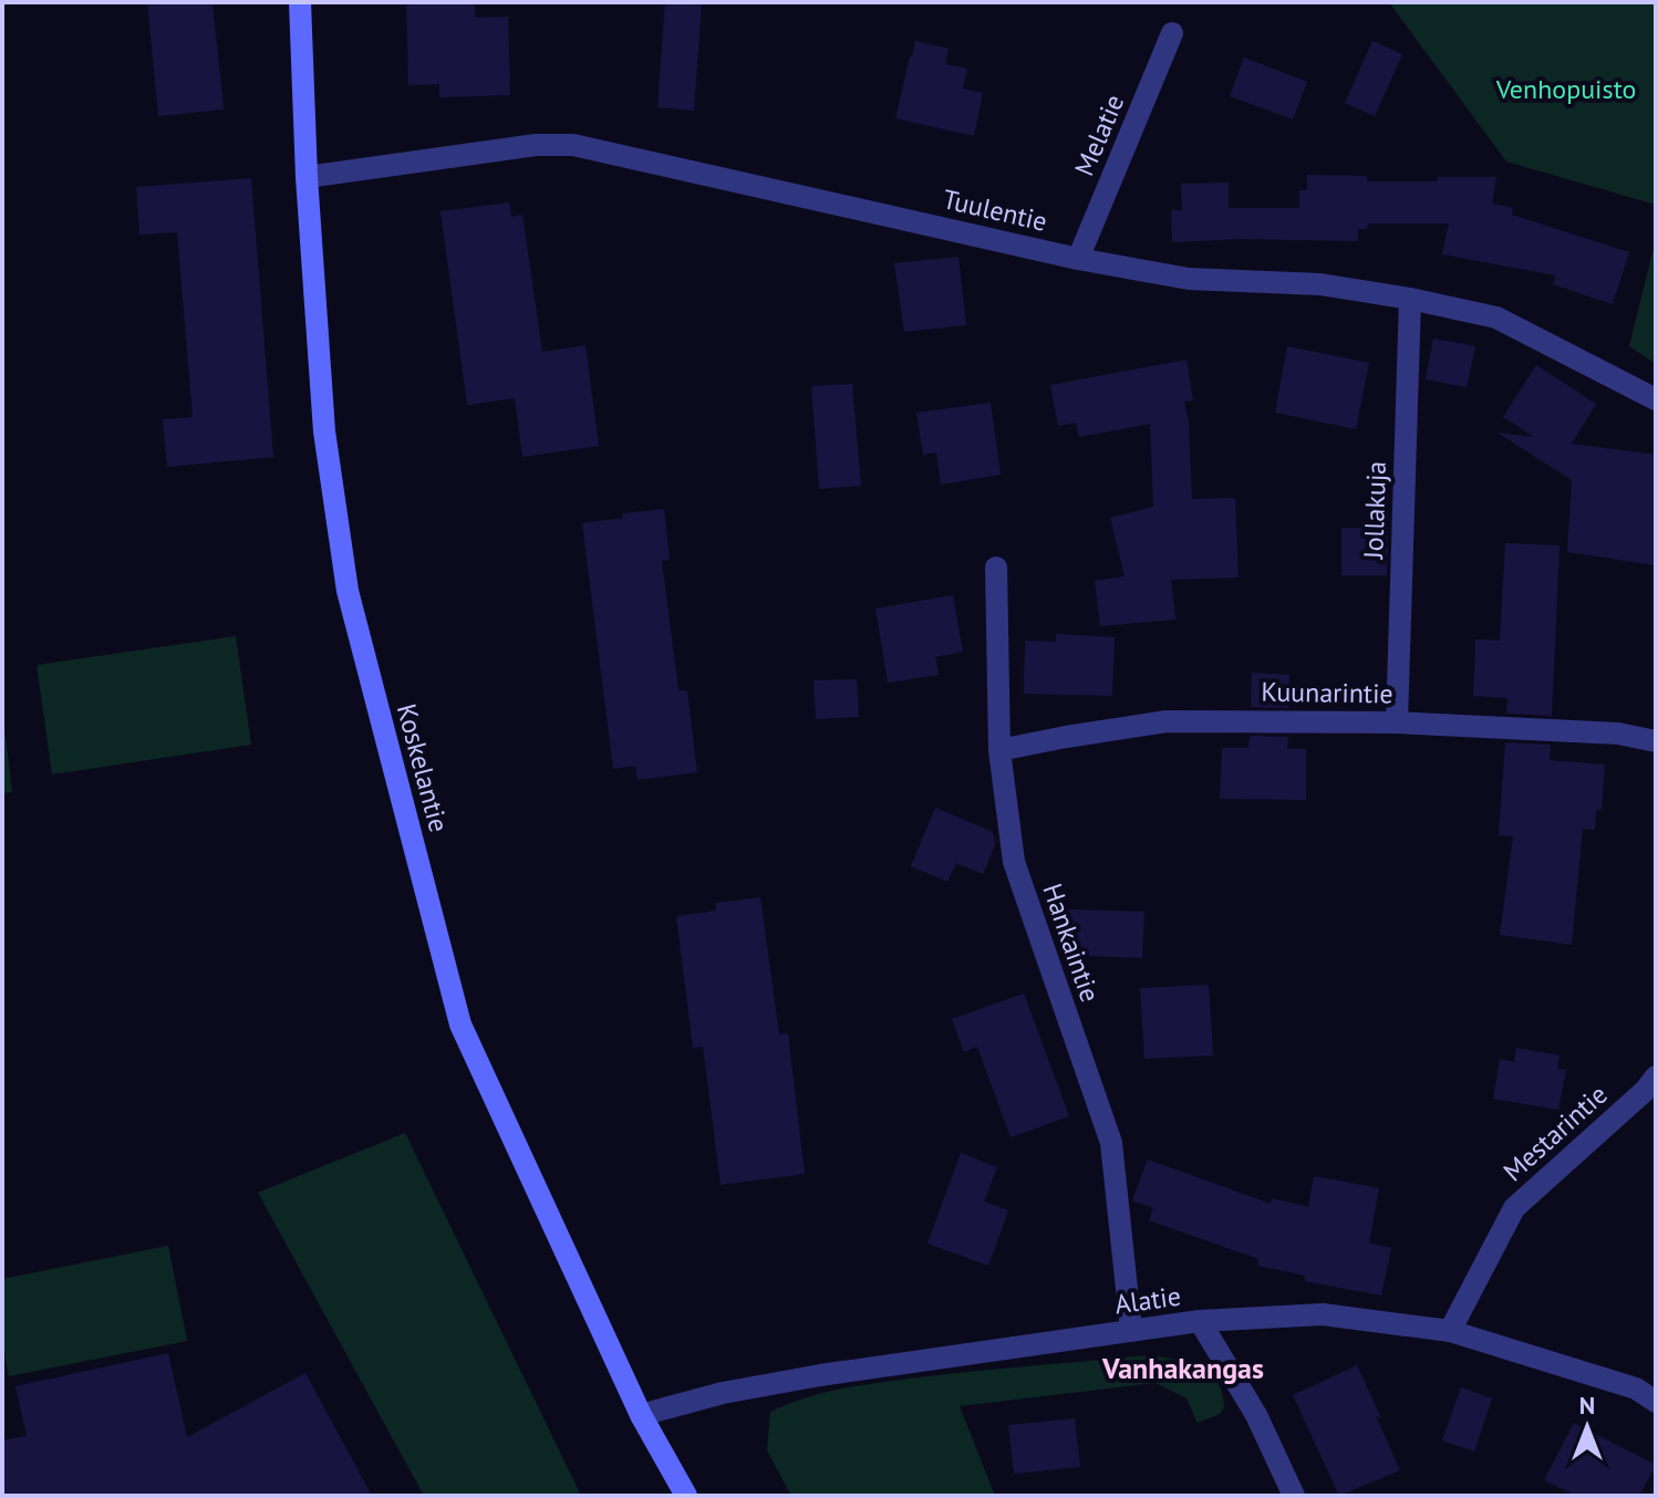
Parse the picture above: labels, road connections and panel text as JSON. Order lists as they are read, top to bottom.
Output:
{
  "streets": {
    "main road": ["Koskelantie"],
    "street": [
      "Melatie",
      "Tuulentie",
      "Jollakuja",
      "Kuunarintie",
      "Hankaintie",
      "Mestarintie",
      "Alatie"
    ]
  },
  "crossings": [
    ["Melatie", "Tuulentie"],
    ["Tuulentie", "Jollakuja"],
    ["Tuulentie", "Koskelantie"],
    ["Jollakuja", "Kuunarintie"],
    ["Kuunarintie", "Hankaintie"],
    ["Koskelantie", "Alatie"],
    ["Hankaintie", "Alatie"],
    ["Mestarintie", "Alatie"]
  ],
  "districts": ["Vanhakangas"],
  "parks": ["Venhopuisto"],
  "north": "top"
}
